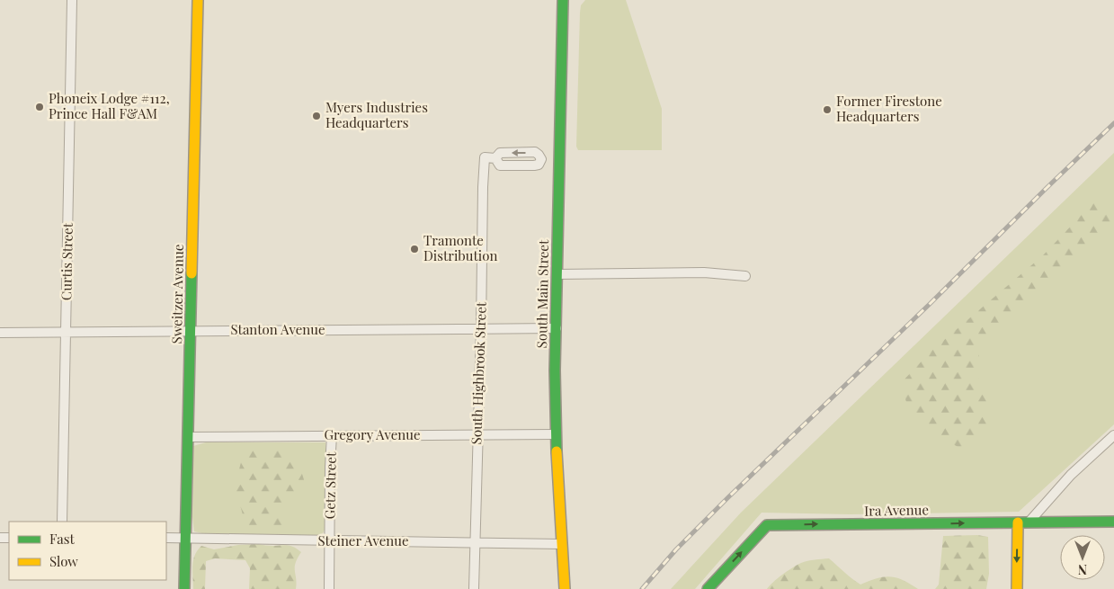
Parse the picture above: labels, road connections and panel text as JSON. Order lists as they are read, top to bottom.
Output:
{
  "streets": {
    "main road": ["Sweitzer Avenue", "South Main Street", "Ira Avenue"],
    "street": [
      "Curtis Street",
      "Stanton Avenue",
      "South Highbrook Street",
      "Gregory Avenue",
      "Getz Street",
      "Steiner Avenue"
    ]
  },
  "crossings": [
    ["Curtis Street", "Stanton Avenue"],
    ["Sweitzer Avenue", "Stanton Avenue"],
    ["Sweitzer Avenue", "Gregory Avenue"],
    ["Sweitzer Avenue", "Steiner Avenue"],
    ["South Main Street", "Stanton Avenue"],
    ["South Main Street", "South Highbrook Street"],
    ["South Main Street", "Gregory Avenue"],
    ["South Main Street", "Steiner Avenue"],
    ["Stanton Avenue", "South Highbrook Street"],
    ["South Highbrook Street", "Gregory Avenue"],
    ["South Highbrook Street", "Steiner Avenue"],
    ["Gregory Avenue", "Getz Street"],
    ["Getz Street", "Steiner Avenue"]
  ],
  "one_way": ["Ira Avenue"],
  "places": [
    "Phoneix Lodge #112, Prince Hall F&AM",
    "Former Firestone Headquarters",
    "Myers Industries Headquarters",
    "Tramonte Distribution"
  ],
  "legend": ["Fast", "Slow"],
  "north": "bottom"
}
